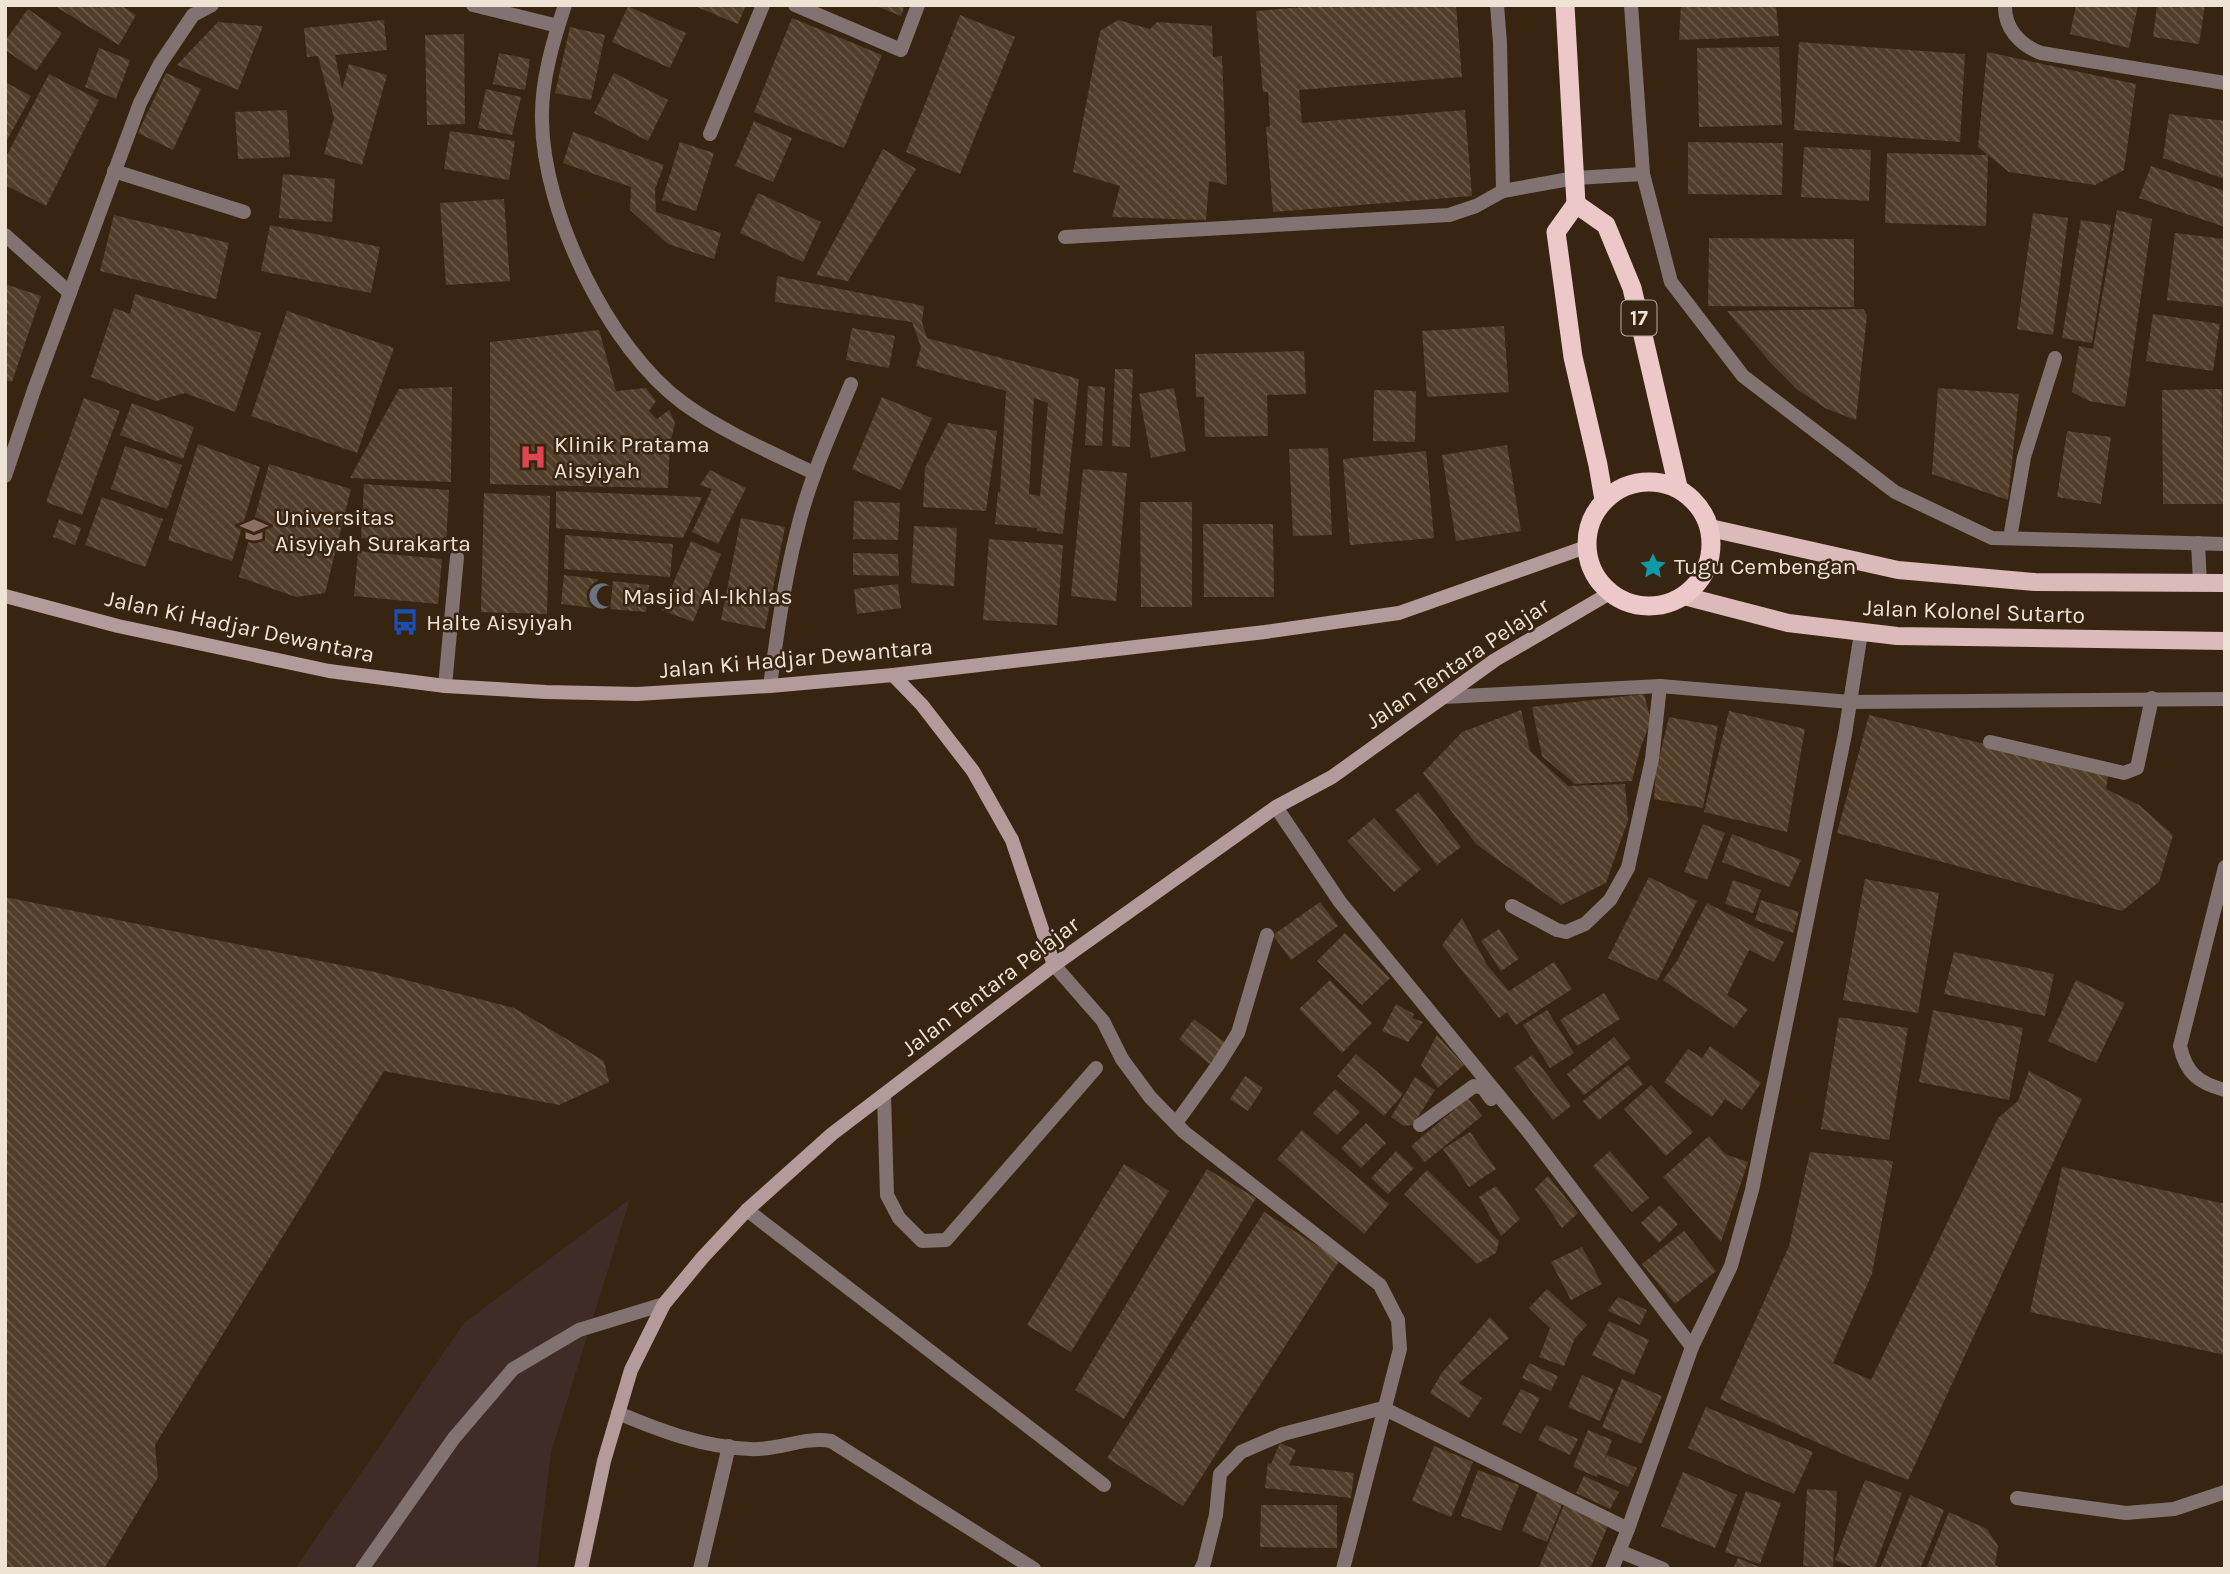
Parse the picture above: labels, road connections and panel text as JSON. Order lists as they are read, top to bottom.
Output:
{
  "streets": {
    "highway": ["17"],
    "main road": ["Jalan Kolonel Sutarto", "Jalan Ki Hadjar Dewantara", "Jalan Tentara Pelajar"]
  },
  "crossings": [
    ["17", "Jalan Kolonel Sutarto"],
    ["17", "Jalan Ki Hadjar Dewantara"],
    ["17", "Jalan Tentara Pelajar"],
    ["Jalan Kolonel Sutarto", "Jalan Ki Hadjar Dewantara"],
    ["Jalan Kolonel Sutarto", "Jalan Tentara Pelajar"],
    ["Jalan Ki Hadjar Dewantara", "Jalan Tentara Pelajar"]
  ],
  "places": {
    "hospital": ["Klinik Pratama Aisyiyah"],
    "school or university": ["Universitas Aisyiyah Surakarta"],
    "place": ["Tugu Cembengan"],
    "mosque": ["Masjid Al-Ikhlas"],
    "bus stop": ["Halte Aisyiyah"]
  }
}
